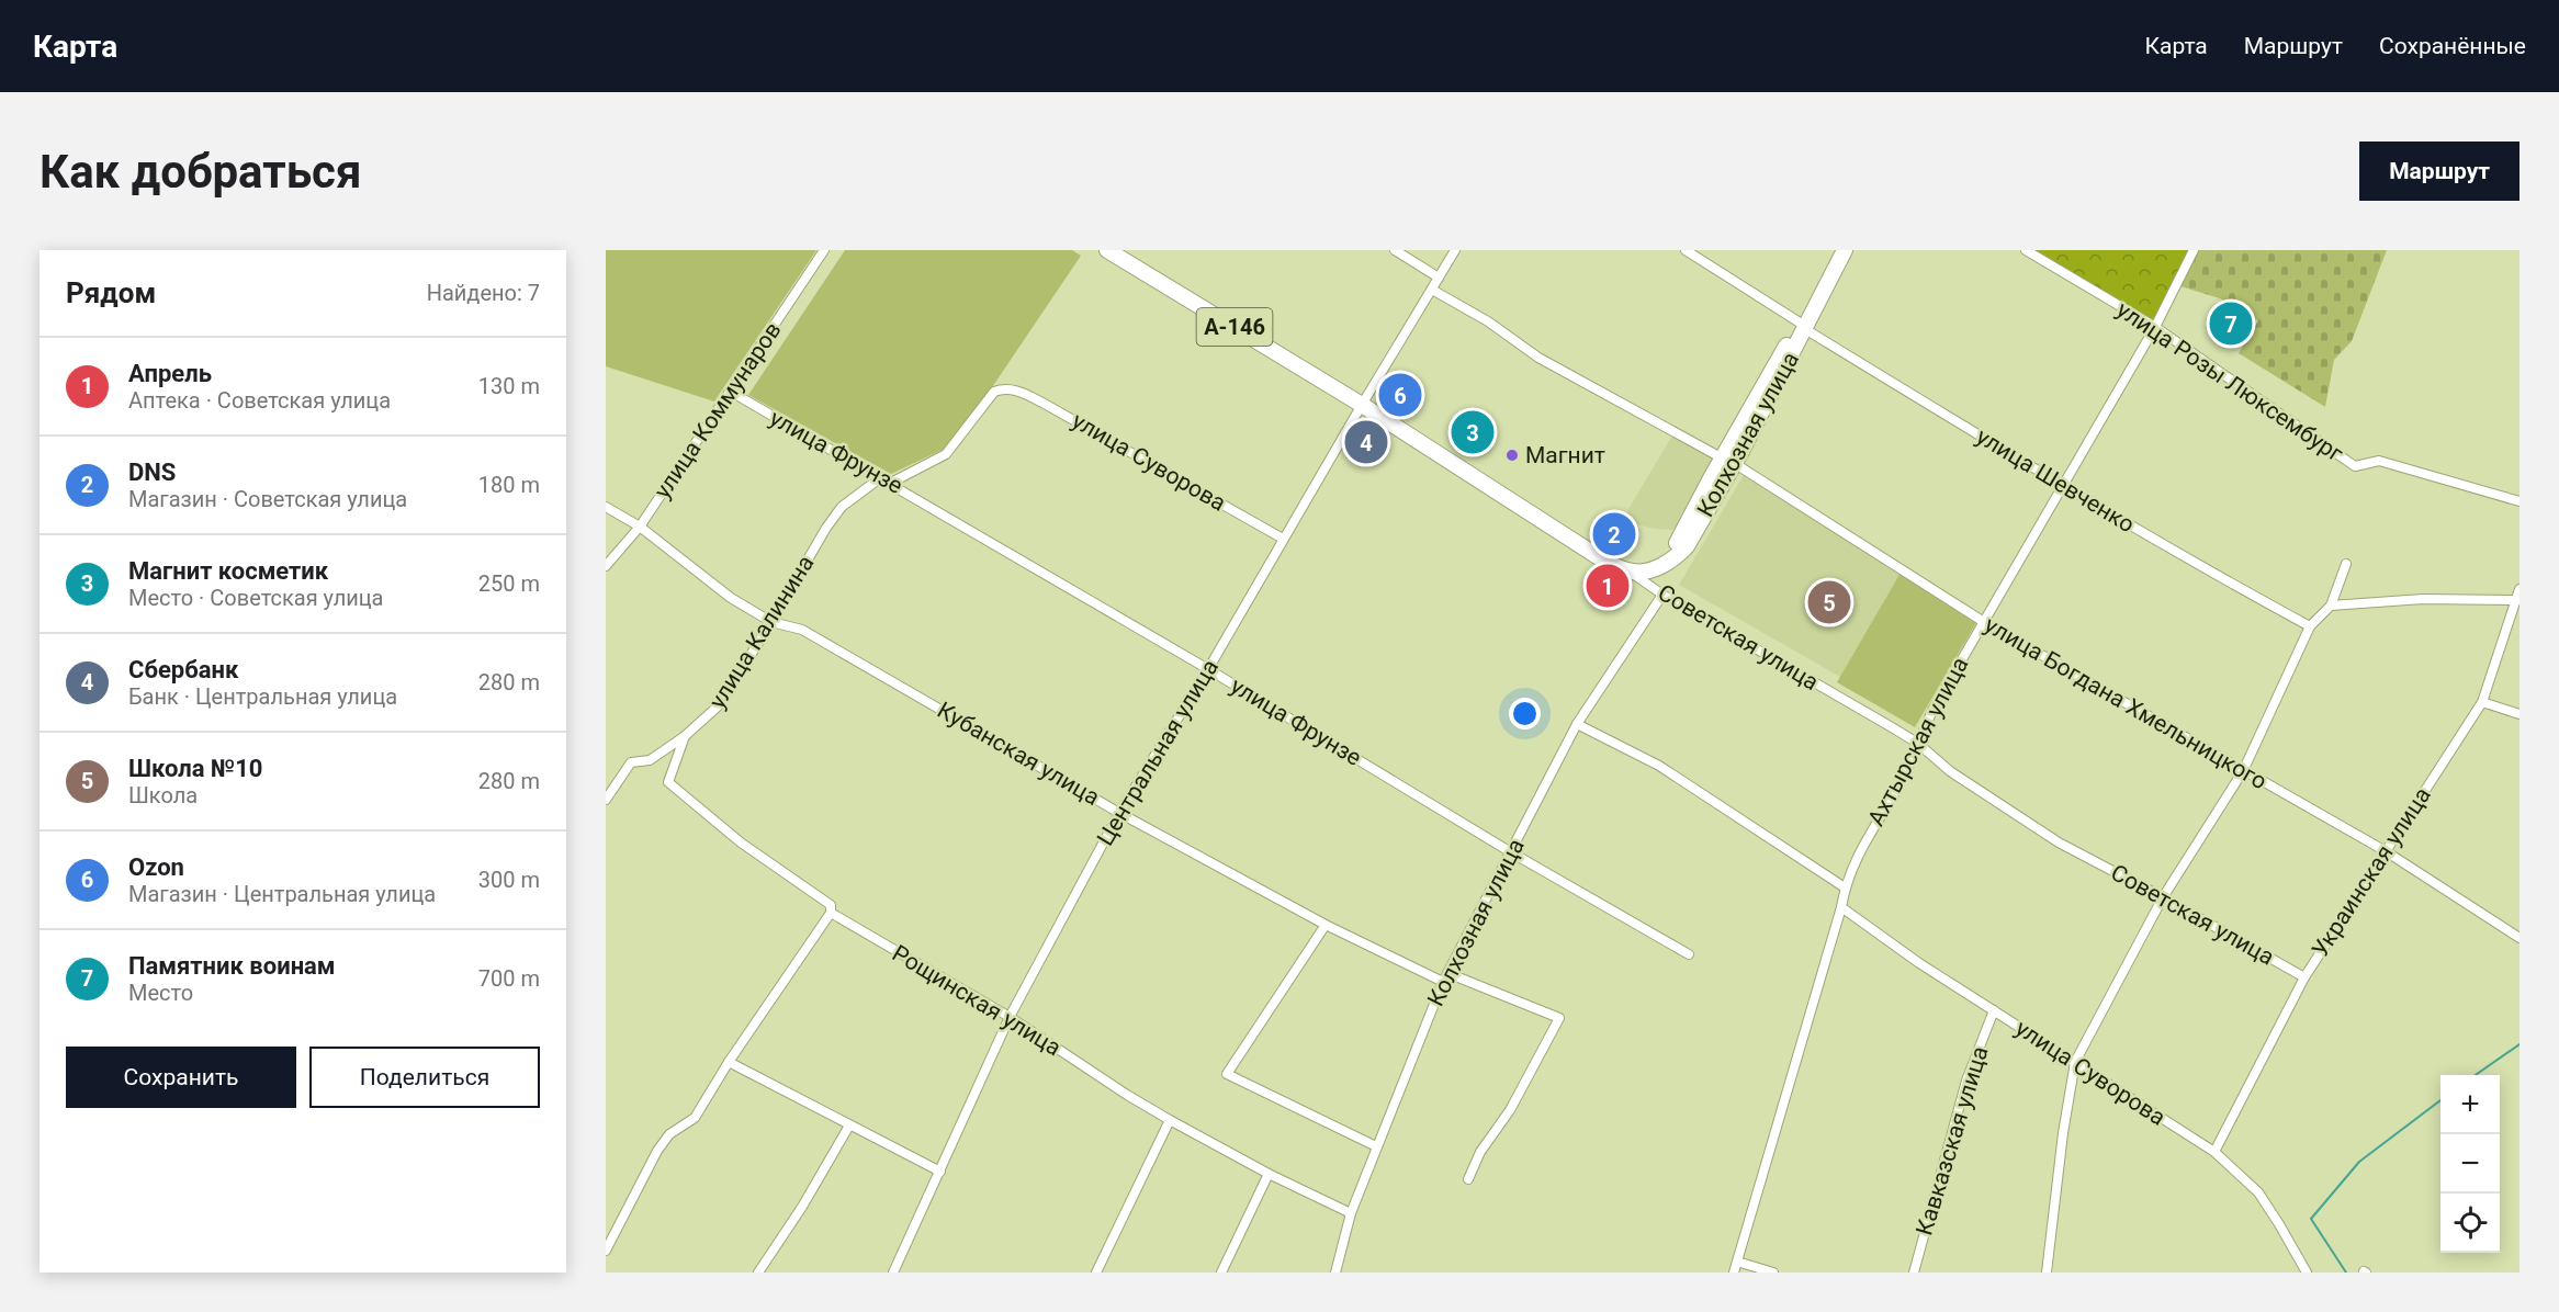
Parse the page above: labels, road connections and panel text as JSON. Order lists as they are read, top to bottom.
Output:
{
  "streets": {
    "highway": ["А-146", "Колхозная улица", "Советская улица"],
    "street": [
      "улица Розы Люксембург",
      "улица Коммунаров",
      "улица Фрунзе",
      "улица Суворова",
      "улица Шевченко",
      "улица Калинина",
      "улица Богдана Хмельницкого",
      "Ахтырская улица",
      "Центральная улица",
      "Кубанская улица",
      "Украинская улица",
      "Рощинская улица",
      "Кавказская улица"
    ]
  },
  "crossings": [
    ["улица Розы Люксембург", "Ахтырская улица"],
    ["улица Коммунаров", "улица Фрунзе"],
    ["улица Коммунаров", "Кубанская улица"],
    ["Колхозная улица", "улица Фрунзе"],
    ["Колхозная улица", "улица Шевченко"],
    ["Колхозная улица", "Советская улица"],
    ["Колхозная улица", "улица Богдана Хмельницкого"],
    ["Колхозная улица", "Кубанская улица"],
    ["Колхозная улица", "Рощинская улица"],
    ["улица Фрунзе", "улица Суворова"],
    ["улица Фрунзе", "улица Калинина"],
    ["улица Фрунзе", "Центральная улица"],
    ["улица Суворова", "Ахтырская улица"],
    ["улица Суворова", "Центральная улица"],
    ["улица Суворова", "Украинская улица"],
    ["улица Суворова", "Кавказская улица"],
    ["улица Шевченко", "Ахтырская улица"],
    ["улица Калинина", "Кубанская улица"],
    ["улица Калинина", "Рощинская улица"],
    ["Советская улица", "Ахтырская улица"],
    ["Советская улица", "Центральная улица"],
    ["Советская улица", "Украинская улица"],
    ["улица Богдана Хмельницкого", "Ахтырская улица"],
    ["улица Богдана Хмельницкого", "Центральная улица"],
    ["улица Богдана Хмельницкого", "Украинская улица"],
    ["Центральная улица", "Кубанская улица"],
    ["Центральная улица", "Рощинская улица"]
  ],
  "places": ["Магнит"],
  "page": {
    "header": "Карта",
    "nav": ["Карта", "Маршрут", "Сохранённые"],
    "buttons": [
      "Маршрут",
      ["Сохранить", "Поделиться"]
    ],
    "title": "Как добраться",
    "heading": ["Рядом", "Найдено: 7"],
    "pins": [
      "7",
      "6",
      "3",
      "4",
      "2",
      "1",
      "5"
    ],
    "list": [
      {
        "mark": "1",
        "name": "Апрель",
        "note": "Аптека · Советская улица",
        "value": "130 m"
      },
      {
        "mark": "2",
        "name": "DNS",
        "note": "Магазин · Советская улица",
        "value": "180 m"
      },
      {
        "mark": "3",
        "name": "Магнит косметик",
        "note": "Место · Советская улица",
        "value": "250 m"
      },
      {
        "mark": "4",
        "name": "Сбербанк",
        "note": "Банк · Центральная улица",
        "value": "280 m"
      },
      {
        "mark": "5",
        "name": "Школа №10",
        "note": "Школа",
        "value": "280 m"
      },
      {
        "mark": "6",
        "name": "Ozon",
        "note": "Магазин · Центральная улица",
        "value": "300 m"
      },
      {
        "mark": "7",
        "name": "Памятник воинам",
        "note": "Место",
        "value": "700 m"
      }
    ],
    "map_buttons": ["+", "−"]
  }
}
